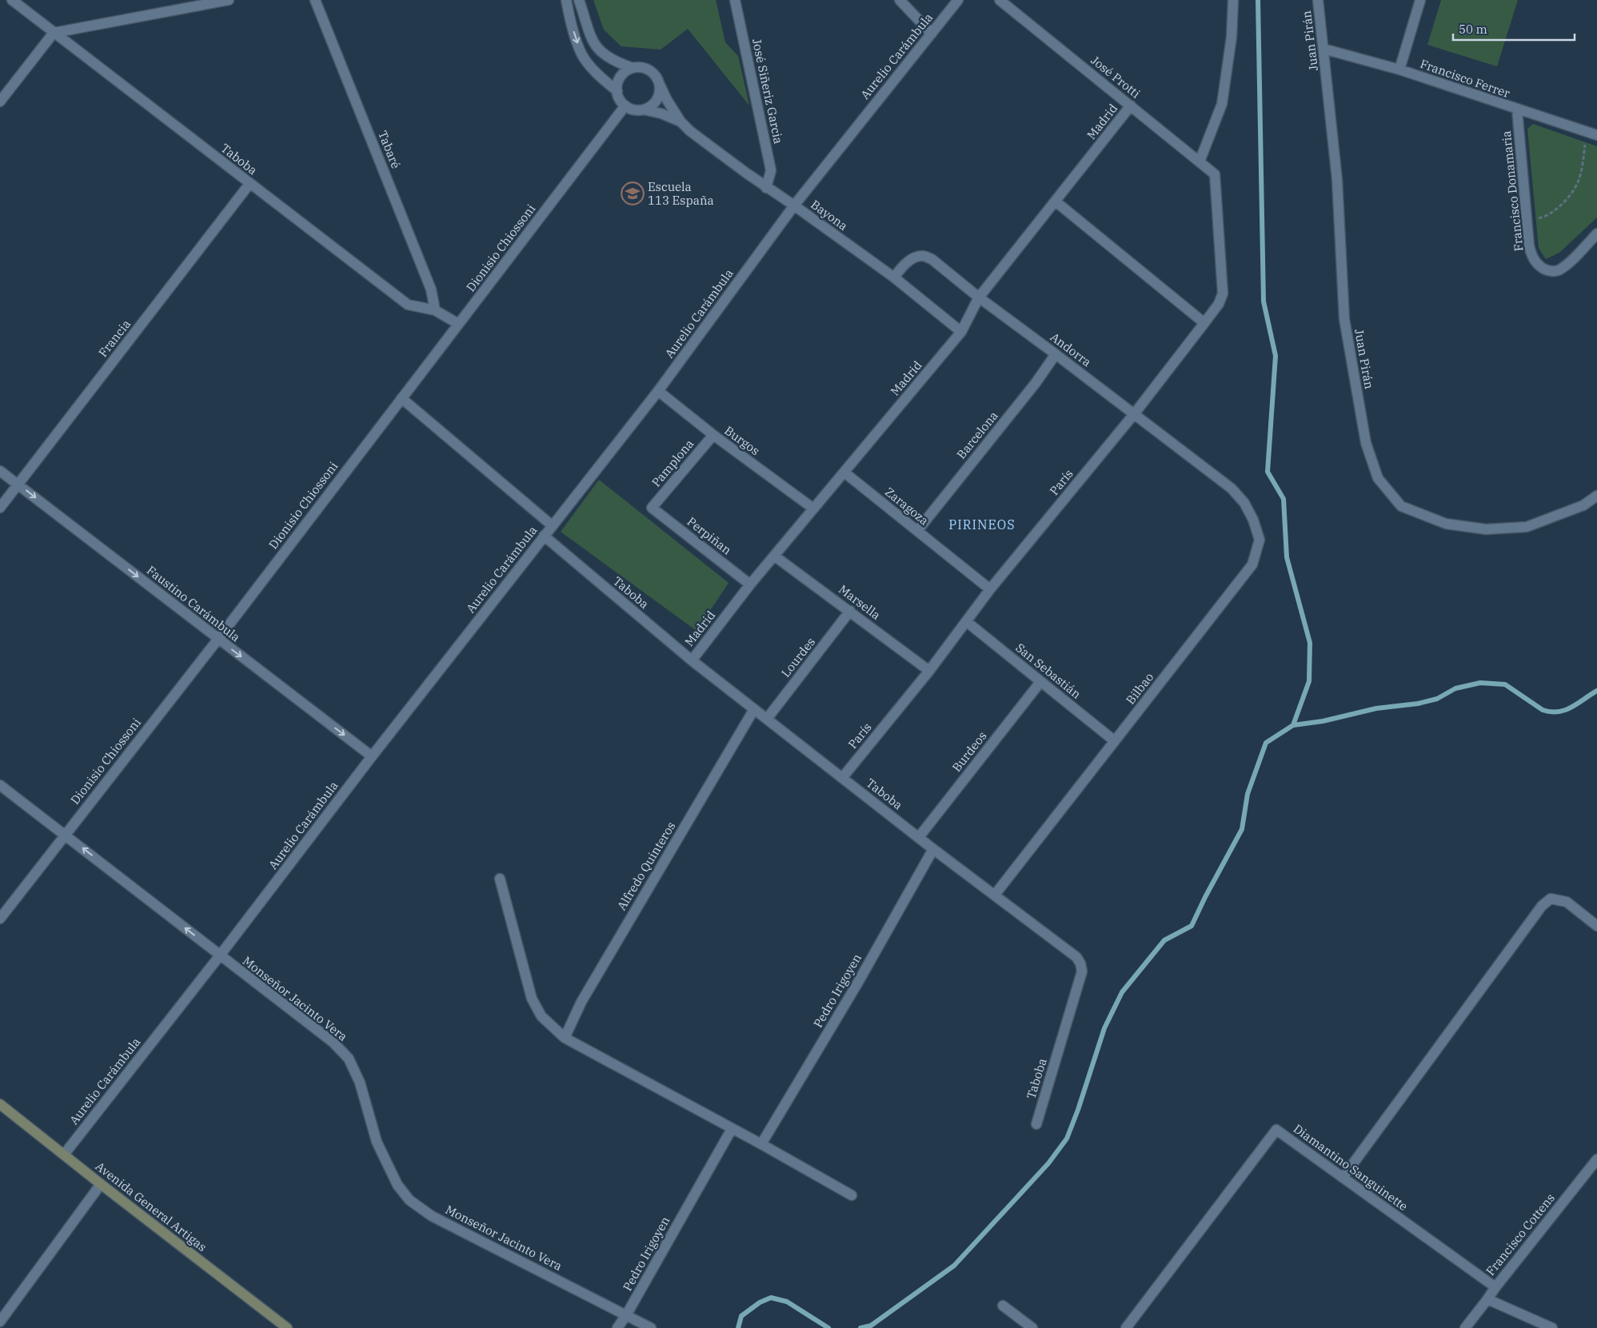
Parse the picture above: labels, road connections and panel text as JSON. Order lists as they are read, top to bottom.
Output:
{
  "streets": {
    "main road": ["Avenida General Artigas"],
    "street": [
      "Juan Pirán",
      "Aurelio Carámbula",
      "José Protti",
      "Francisco Ferrer",
      "José Siñeriz Garcia",
      "Madrid",
      "Tabaré",
      "Taboba",
      "Francisco Donamaria",
      "Bayona",
      "Dionisio Chiossoni",
      "Francia",
      "Andorra",
      "Barcelona",
      "Burgos",
      "Pamplona",
      "París",
      "Zaragoza",
      "Perpiñan",
      "Marsella",
      "Faustino Carámbula",
      "Lourdes",
      "San Sebastián",
      "Bilbao",
      "Burdeos",
      "Alfredo Quinteros",
      "Pedro Irigoyen",
      "Monseñor Jacinto Vera",
      "Diamantino Sanguinette",
      "Francisco Cottens"
    ]
  },
  "crossings": [
    ["Juan Pirán", "Francisco Ferrer"],
    ["Aurelio Carámbula", "Taboba"],
    ["Aurelio Carámbula", "Bayona"],
    ["Aurelio Carámbula", "Burgos"],
    ["Aurelio Carámbula", "Faustino Carámbula"],
    ["Aurelio Carámbula", "Monseñor Jacinto Vera"],
    ["Aurelio Carámbula", "Avenida General Artigas"],
    ["José Protti", "Madrid"],
    ["José Protti", "París"],
    ["Francisco Ferrer", "Francisco Donamaria"],
    ["José Siñeriz Garcia", "Bayona"],
    ["Madrid", "Taboba"],
    ["Madrid", "Bayona"],
    ["Madrid", "Andorra"],
    ["Madrid", "Burgos"],
    ["Madrid", "Zaragoza"],
    ["Madrid", "Perpiñan"],
    ["Madrid", "Marsella"],
    ["Tabaré", "Taboba"],
    ["Taboba", "Dionisio Chiossoni"],
    ["Taboba", "Francia"],
    ["Taboba", "París"],
    ["Taboba", "Lourdes"],
    ["Taboba", "Bilbao"],
    ["Taboba", "Burdeos"],
    ["Taboba", "Alfredo Quinteros"],
    ["Taboba", "Pedro Irigoyen"],
    ["Bayona", "Dionisio Chiossoni"],
    ["Bayona", "Andorra"],
    ["Dionisio Chiossoni", "Faustino Carámbula"],
    ["Dionisio Chiossoni", "Monseñor Jacinto Vera"],
    ["Francia", "Faustino Carámbula"],
    ["Andorra", "Barcelona"],
    ["Andorra", "París"],
    ["Andorra", "Bilbao"],
    ["Barcelona", "Zaragoza"],
    ["Burgos", "Pamplona"],
    ["Pamplona", "Perpiñan"],
    ["París", "Zaragoza"],
    ["París", "Marsella"],
    ["París", "San Sebastián"],
    ["Marsella", "Lourdes"],
    ["San Sebastián", "Bilbao"],
    ["San Sebastián", "Burdeos"],
    ["Pedro Irigoyen", "Monseñor Jacinto Vera"],
    ["Diamantino Sanguinette", "Francisco Cottens"]
  ],
  "one_way": ["Faustino Carámbula"],
  "districts": ["PIRINEOS"],
  "places": {
    "school or university": ["Escuela 113 España"]
  },
  "scale_bar": "50 m"
}
